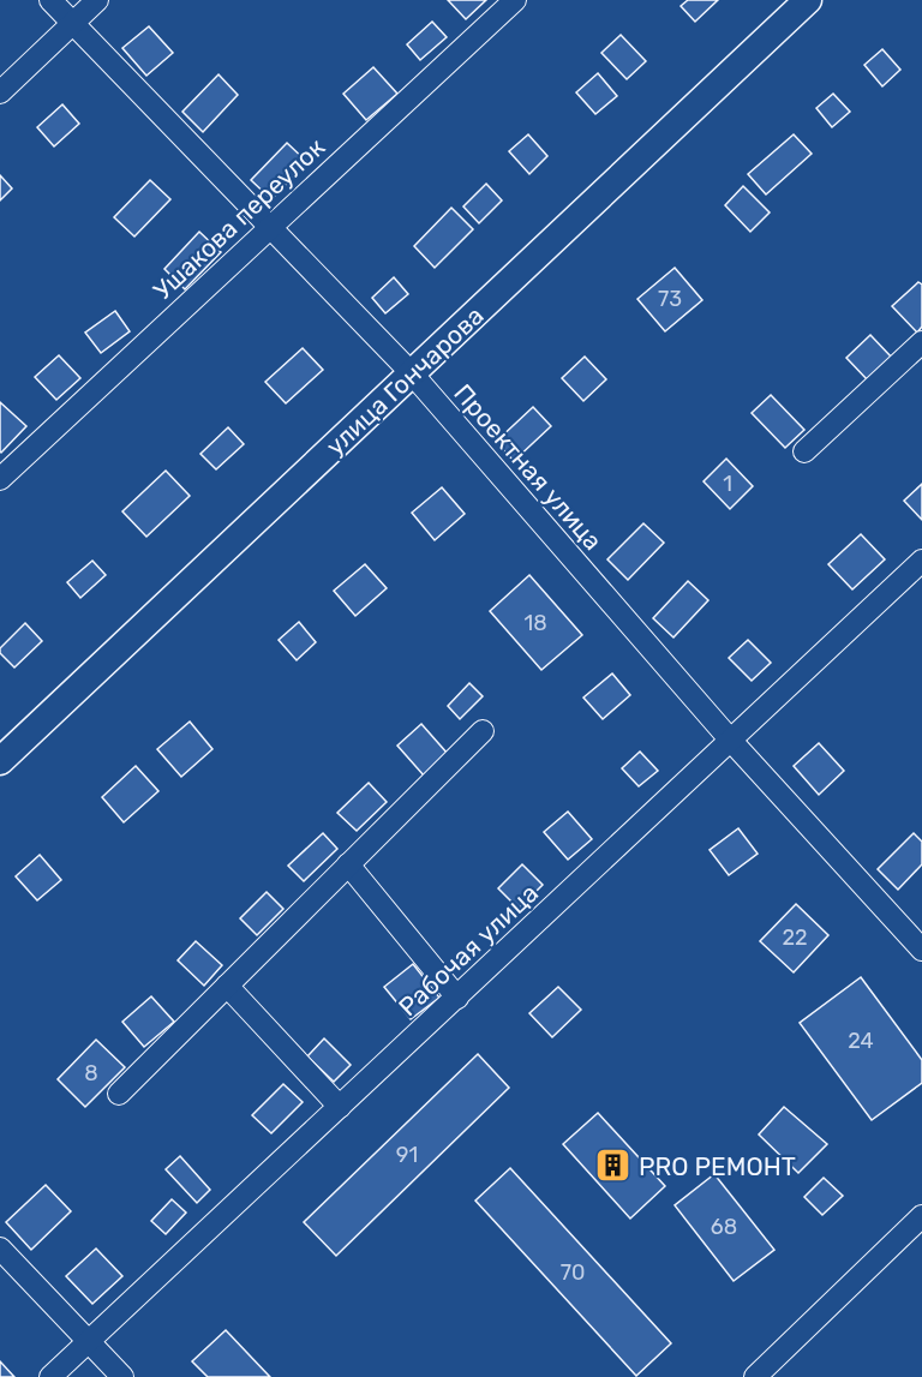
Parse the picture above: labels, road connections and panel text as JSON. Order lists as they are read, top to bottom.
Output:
{
  "streets": {
    "street": [
      "Ушакова переулок",
      "улица Гончарова",
      "Проектная улица",
      "Рабочая улица"
    ]
  },
  "crossings": [
    ["Ушакова переулок", "Проектная улица"],
    ["улица Гончарова", "Проектная улица"],
    ["Проектная улица", "Рабочая улица"]
  ],
  "places": {
    "building": ["PRO РЕМОНТ"]
  },
  "house_numbers": [
    "73",
    "1",
    "18",
    "22",
    "24",
    "8",
    "91",
    "68",
    "70"
  ]
}
